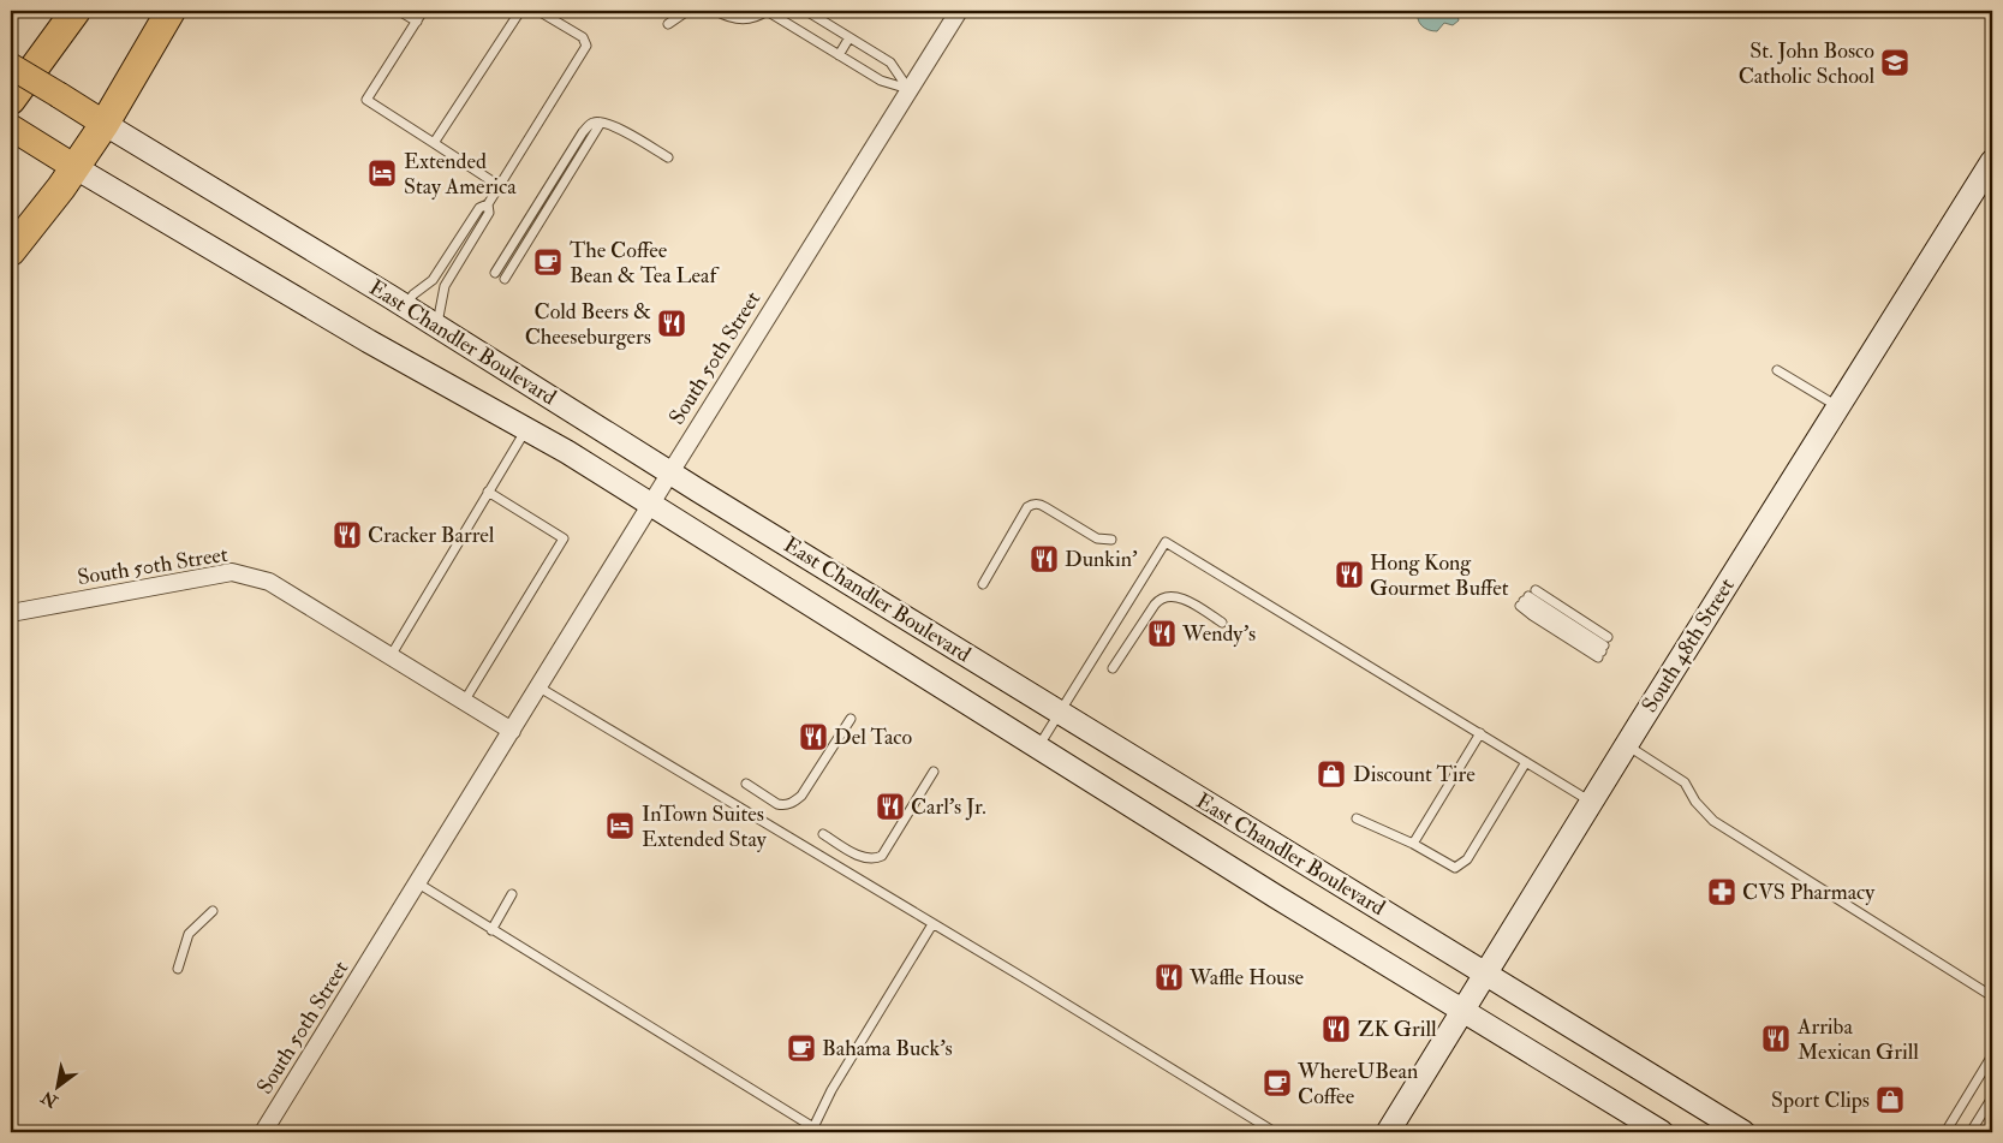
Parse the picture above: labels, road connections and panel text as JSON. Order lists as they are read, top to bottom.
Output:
{
  "streets": {
    "main road": ["East Chandler Boulevard", "South 48th Street"],
    "street": ["South 50th Street"]
  },
  "crossings": [
    ["East Chandler Boulevard", "South 50th Street"],
    ["East Chandler Boulevard", "South 48th Street"]
  ],
  "places": {
    "school or university": ["St. John Bosco Catholic School"],
    "hotel": ["Extended Stay America", "InTown Suites Extended Stay"],
    "cafe": ["The Coffee Bean & Tea Leaf", "Bahama Buck's", "WhereUBean Coffee"],
    "restaurant": [
      "Cold Beers & Cheeseburgers",
      "Cracker Barrel",
      "Dunkin'",
      "Hong Kong Gourmet Buffet",
      "Wendy's",
      "Del Taco",
      "Carl's Jr.",
      "Waffle House",
      "ZK Grill",
      "Arriba Mexican Grill"
    ],
    "shop": ["Discount Tire", "Sport Clips"],
    "pharmacy": ["CVS Pharmacy"]
  },
  "north": "bottom left"
}
